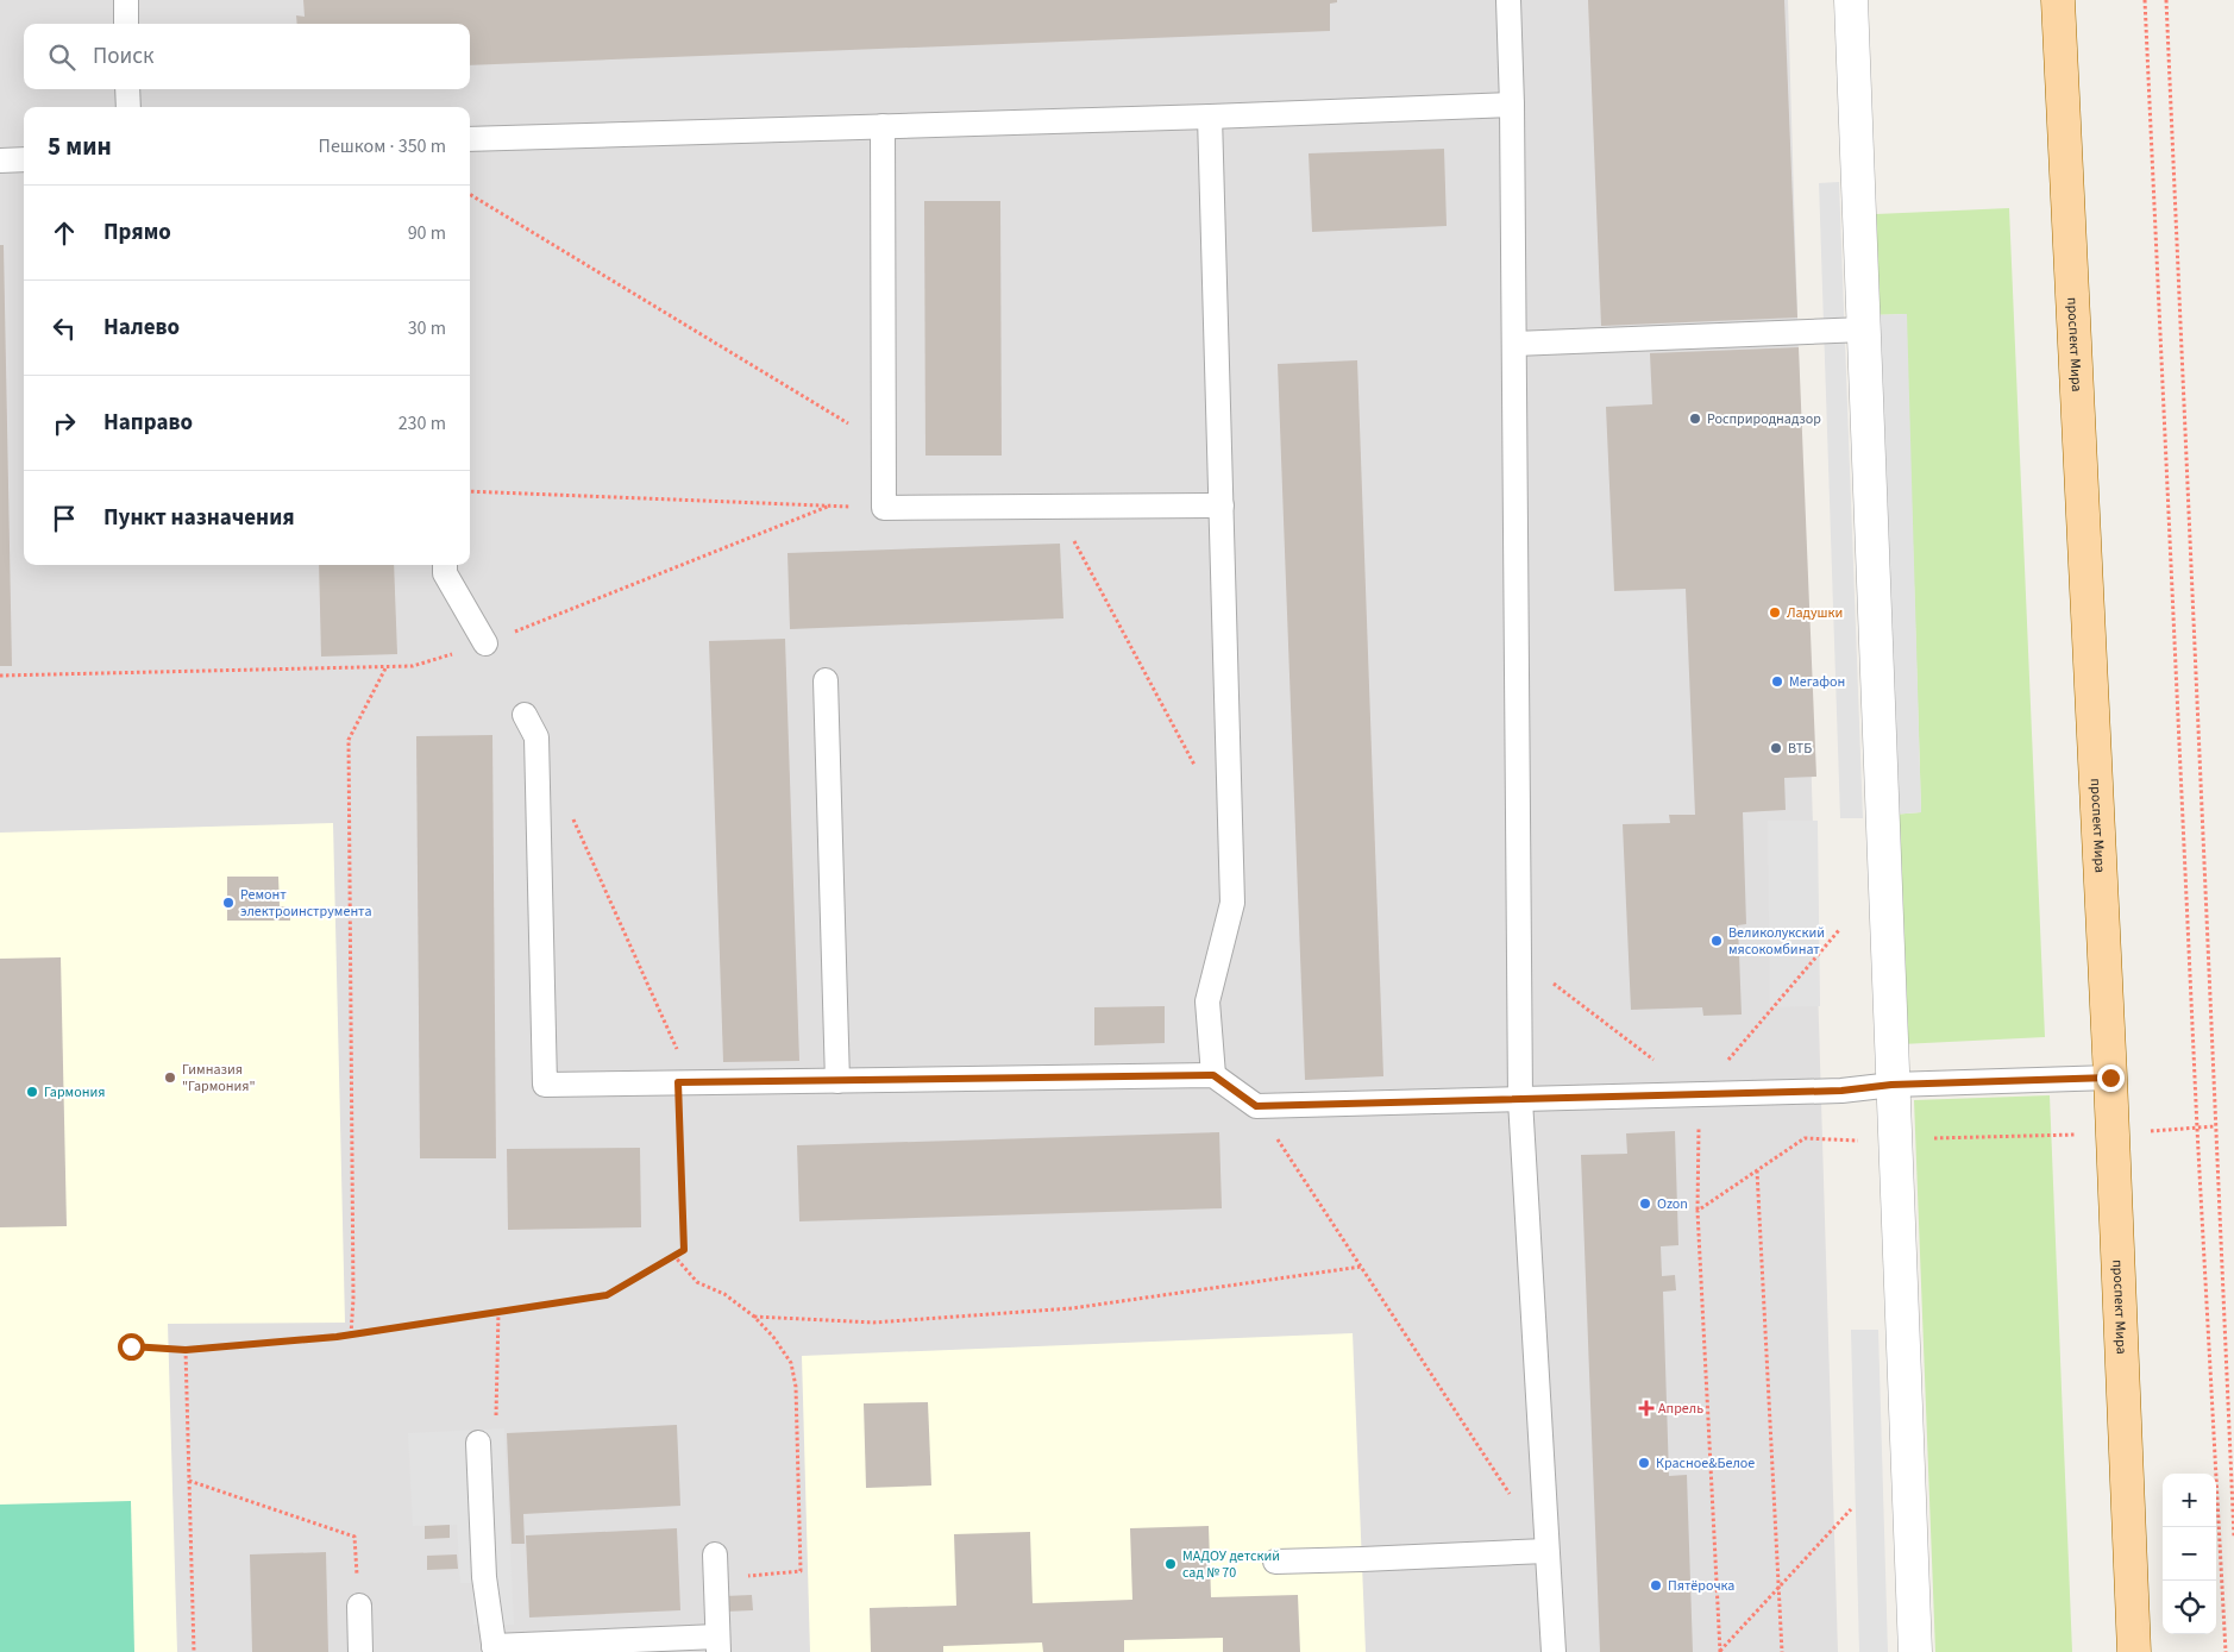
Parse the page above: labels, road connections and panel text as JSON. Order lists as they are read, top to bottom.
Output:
{
  "streets": {
    "main road": ["проспект Мира"]
  },
  "places": {
    "other": [
      "Росприроднадзор",
      "Ладушки",
      "Мегафон",
      "ВТБ",
      "Ремонт электроинструмента",
      "Великолукский мясокомбинат",
      "Гимназия \"Гармония\"",
      "Гармония",
      "Ozon",
      "Красное&Белое",
      "МАДОУ детский сад № 70",
      "Пятёрочка"
    ],
    "health": ["Апрель"]
  },
  "page": {
    "search": "Поиск",
    "heading": ["5 мин", "Пешком · 350 m"],
    "list": [
      ["Прямо", "90 m"],
      ["Налево", "30 m"],
      ["Направо", "230 m"],
      "Пункт назначения"
    ],
    "map_buttons": ["+", "−"]
  }
}
